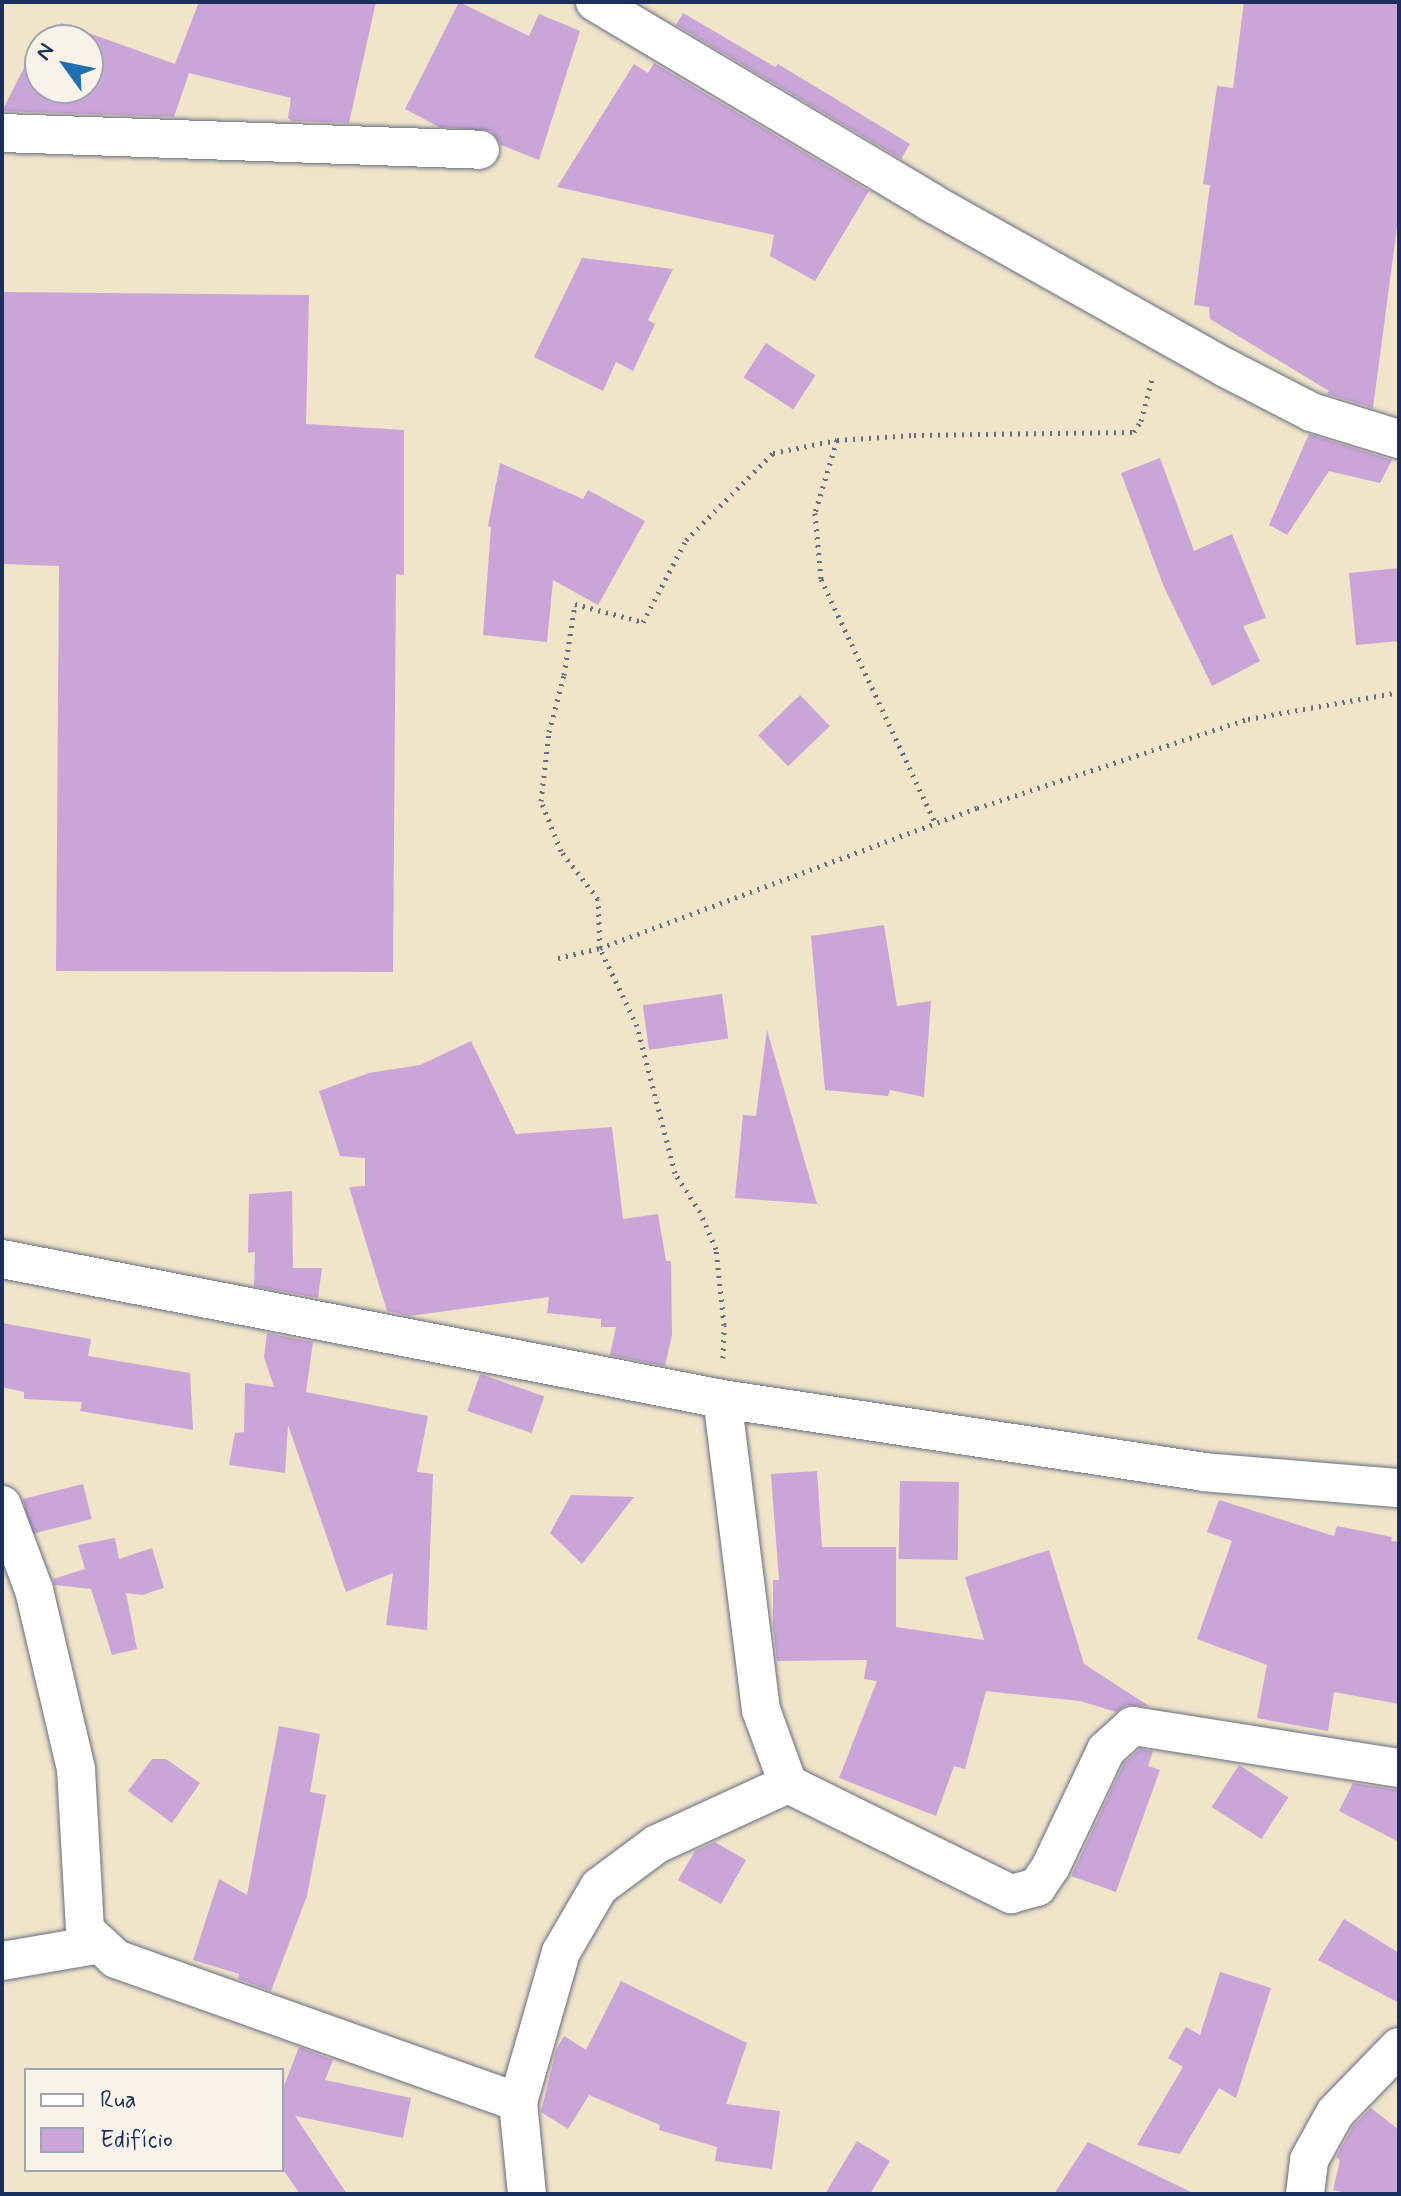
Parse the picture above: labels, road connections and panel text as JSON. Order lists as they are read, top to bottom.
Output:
{
  "legend": ["Rua", "Edifício"],
  "north": "top left"
}
